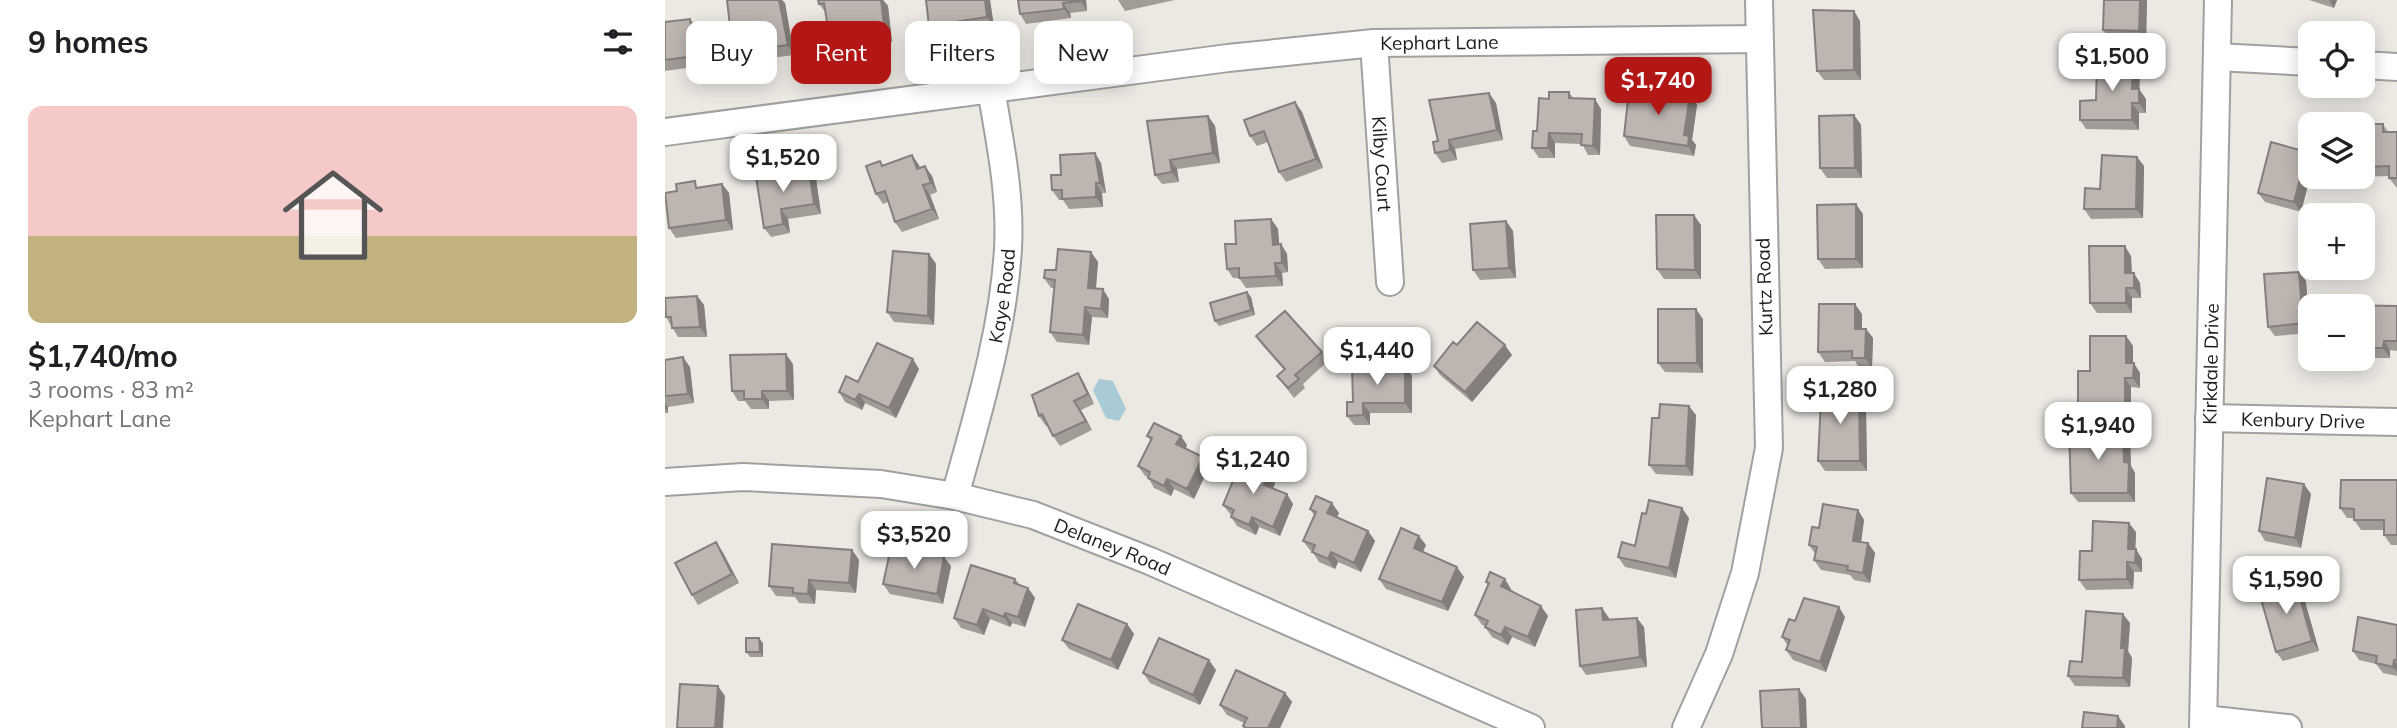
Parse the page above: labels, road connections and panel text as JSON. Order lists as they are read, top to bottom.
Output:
{
  "streets": {
    "street": [
      "Kephart Lane",
      "Kilby Court",
      "Kurtz Road",
      "Kaye Road",
      "Kirkdale Drive",
      "Kenbury Drive",
      "Delaney Road"
    ]
  },
  "crossings": [
    ["Kephart Lane", "Kilby Court"],
    ["Kephart Lane", "Kurtz Road"],
    ["Kephart Lane", "Kaye Road"],
    ["Kaye Road", "Delaney Road"],
    ["Kirkdale Drive", "Kenbury Drive"]
  ],
  "page": {
    "heading": "9 homes",
    "map_buttons": ["+", "−"],
    "chip": [
      "Buy",
      "Rent",
      "Filters",
      "New"
    ],
    "price": [
      "$1,500",
      "$1,740",
      "$1,520",
      "$1,440",
      "$1,280",
      "$1,940",
      "$1,240",
      "$3,520",
      "$1,590"
    ],
    "list": [
      {
        "name": "$1,740/mo",
        "note": "3 rooms · 83 m² · Kephart Lane"
      }
    ]
  }
}
